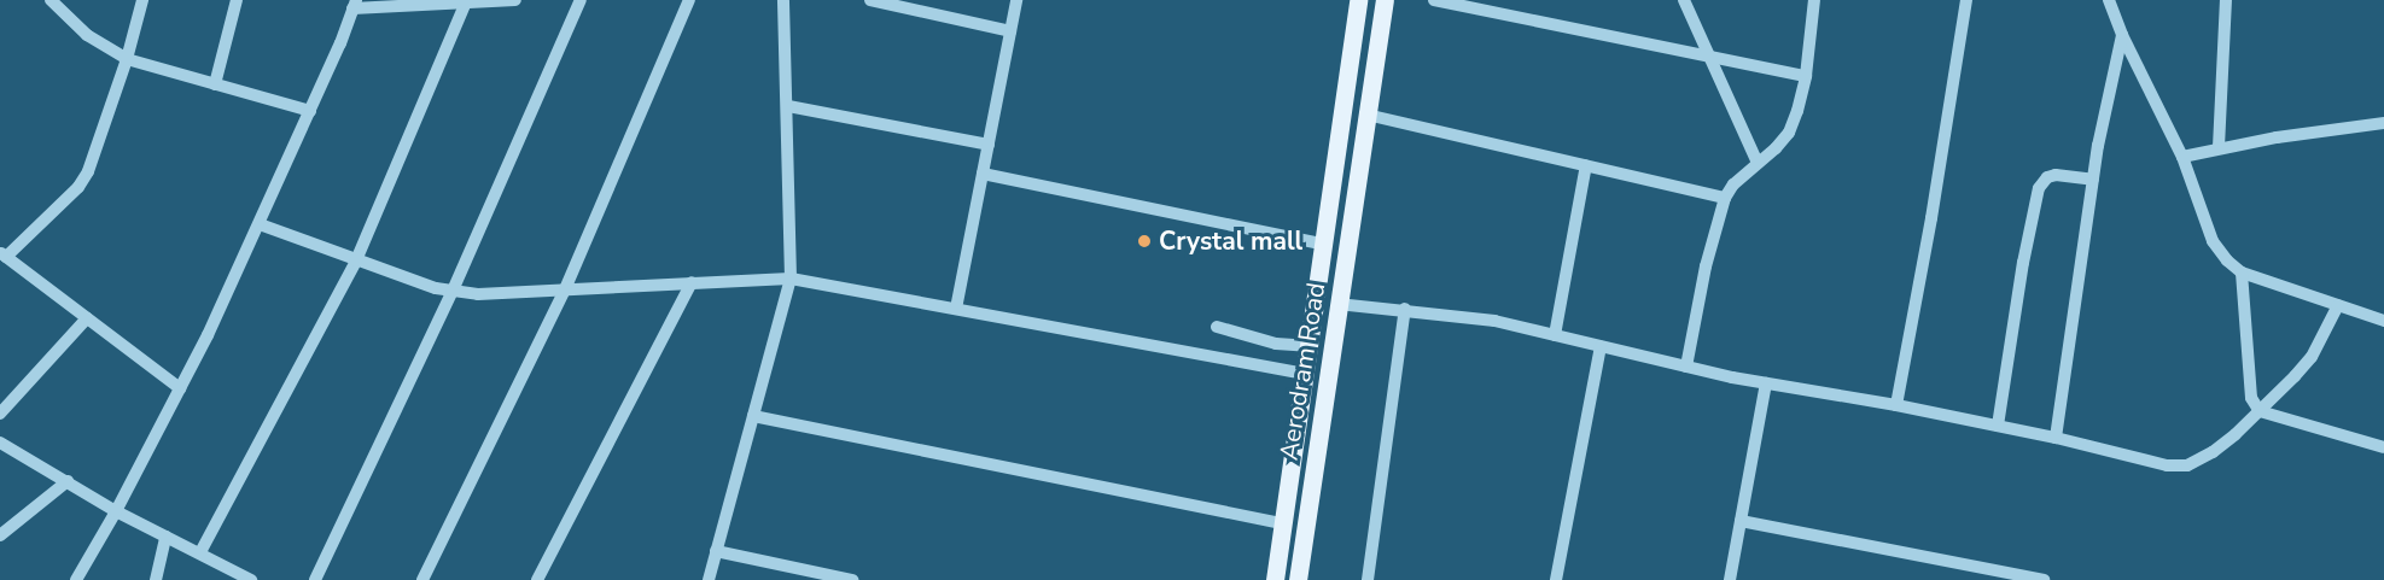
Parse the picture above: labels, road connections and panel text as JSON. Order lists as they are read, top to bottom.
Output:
{
  "streets": {
    "main road": ["Aerodram Road"]
  },
  "places": ["Crystal mall"]
}
